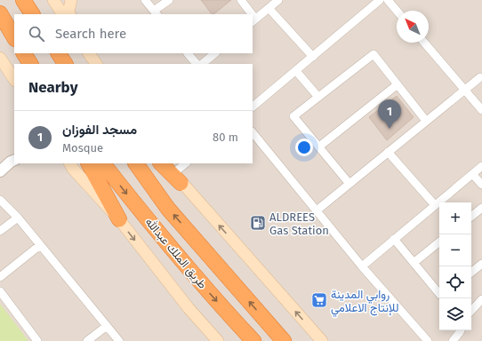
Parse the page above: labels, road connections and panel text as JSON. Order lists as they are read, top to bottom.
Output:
{
  "streets": {
    "highway": ["طريق الملك عبدالله"]
  },
  "places": {
    "fuel station": ["ALDREES Gas Station"],
    "supermarket": ["روابي المدينة للإنتاج الاعلامي"]
  },
  "north": "top left",
  "page": {
    "search": "Search here",
    "heading": "Nearby",
    "pins": "1",
    "list": [
      {
        "mark": "1",
        "name": "مسجد الفوزان",
        "note": "Mosque",
        "value": "80 m"
      }
    ],
    "map_buttons": ["+", "−"]
  }
}
